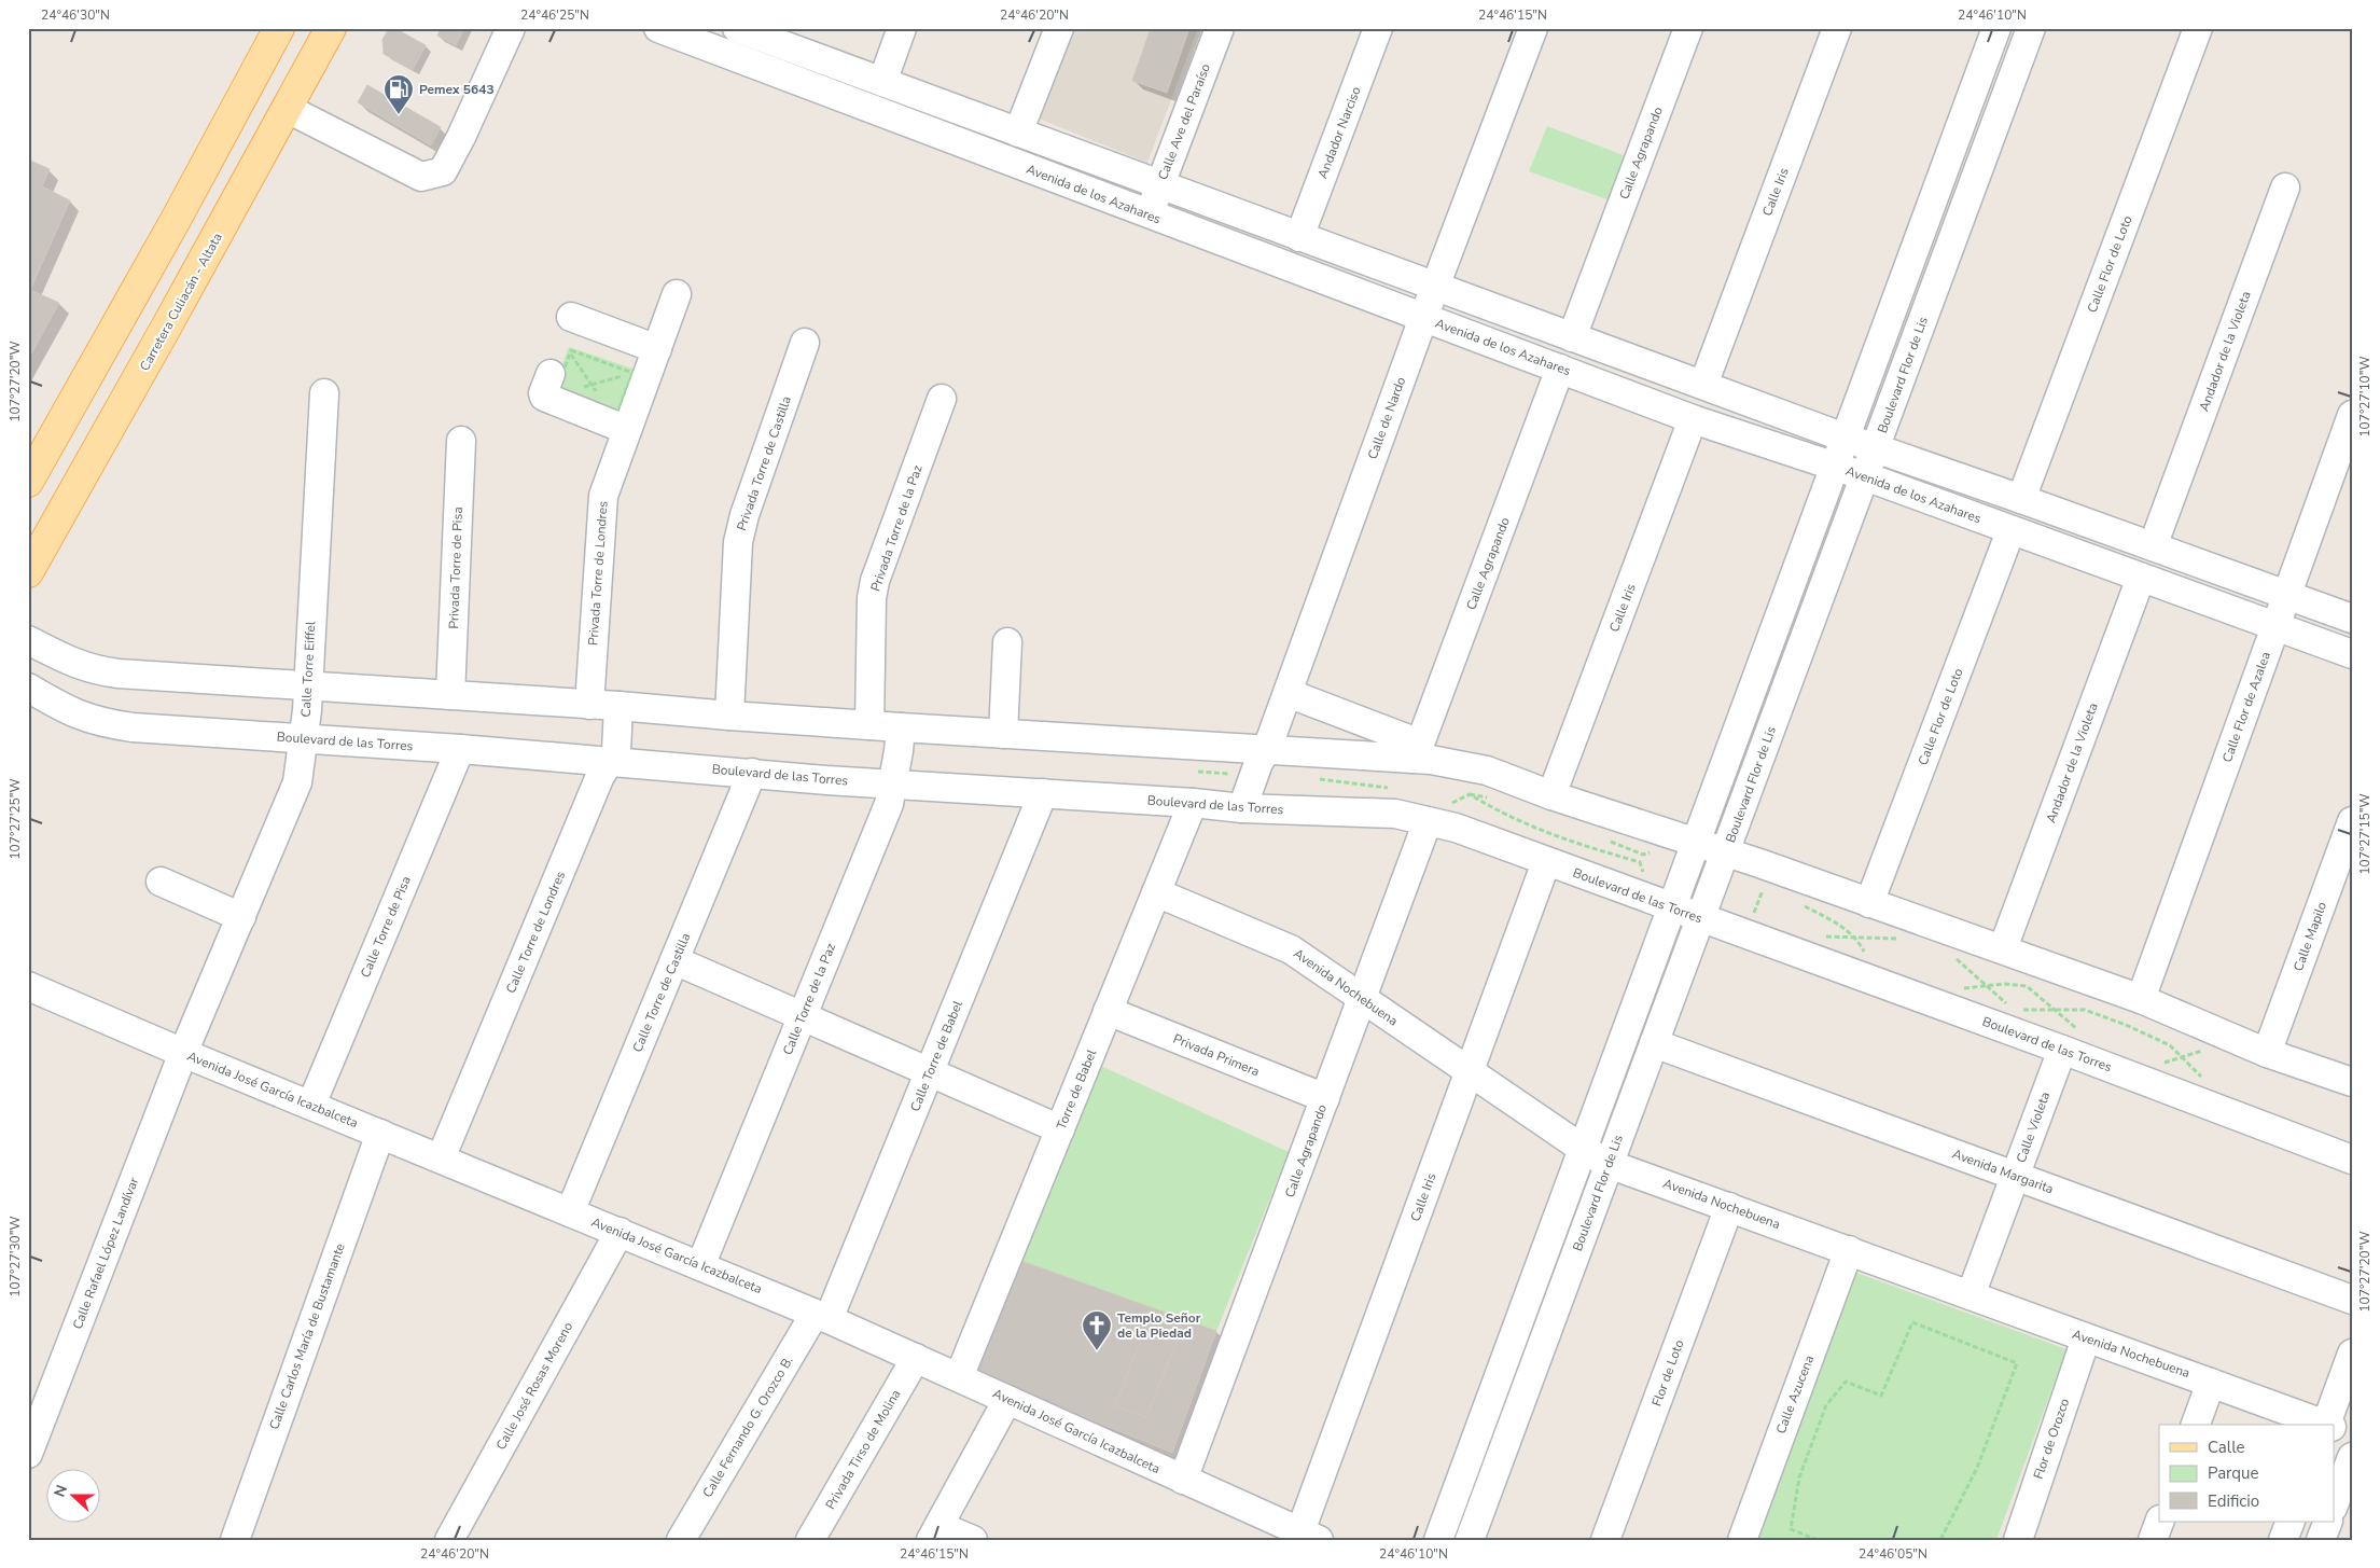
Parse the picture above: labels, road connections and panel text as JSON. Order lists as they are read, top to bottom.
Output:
{
  "streets": {
    "main road": ["Carretera Culiacán - Altata"],
    "street": [
      "Calle Ave del Paraíso",
      "Andador Narciso",
      "Calle Agrapando",
      "Calle Iris",
      "Avenida de los Azahares",
      "Calle Flor de Loto",
      "Andador de la Violeta",
      "Boulevard Flor de Lis",
      "Calle de Nardo",
      "Privada Torre de Castilla",
      "Privada Torre de la Paz",
      "Privada Torre de Pisa",
      "Privada Torre de Londres",
      "Calle Torre Eiffel",
      "Calle Flor de Azalea",
      "Boulevard de las Torres",
      "Calle Torre de Pisa",
      "Calle Torre de Londres",
      "Calle Mapilo",
      "Avenida Nochebuena",
      "Calle Torre de Castilla",
      "Calle Torre de la Paz",
      "Privada Primera",
      "Calle Torre de Babel",
      "Avenida José García Icazbalceta",
      "Torre de Babel",
      "Calle Violeta",
      "Avenida Margarita",
      "Calle Rafael López Landívar",
      "Calle Carlos María de Bustamante",
      "Flor de Loto",
      "Calle José Rosas Moreno",
      "Calle Azucena",
      "Calle Fernando G. Orozco B.",
      "Flor de Orozco",
      "Privada Tirso de Molina"
    ]
  },
  "crossings": [
    ["Calle Ave del Paraíso", "Avenida de los Azahares"],
    ["Calle Agrapando", "Avenida de los Azahares"],
    ["Calle Agrapando", "Boulevard de las Torres"],
    ["Calle Agrapando", "Avenida Nochebuena"],
    ["Calle Agrapando", "Privada Primera"],
    ["Calle Agrapando", "Avenida José García Icazbalceta"],
    ["Calle Iris", "Avenida de los Azahares"],
    ["Calle Iris", "Boulevard de las Torres"],
    ["Calle Iris", "Avenida Nochebuena"],
    ["Calle Iris", "Avenida José García Icazbalceta"],
    ["Avenida de los Azahares", "Calle Flor de Loto"],
    ["Avenida de los Azahares", "Andador de la Violeta"],
    ["Avenida de los Azahares", "Boulevard Flor de Lis"],
    ["Avenida de los Azahares", "Calle de Nardo"],
    ["Avenida de los Azahares", "Calle Flor de Azalea"],
    ["Boulevard Flor de Lis", "Boulevard de las Torres"],
    ["Boulevard Flor de Lis", "Avenida Nochebuena"],
    ["Boulevard Flor de Lis", "Avenida Margarita"],
    ["Calle de Nardo", "Boulevard de las Torres"],
    ["Calle Torre Eiffel", "Boulevard de las Torres"],
    ["Calle Torre Eiffel", "Avenida José García Icazbalceta"],
    ["Calle Torre Eiffel", "Calle Rafael López Landívar"],
    ["Boulevard de las Torres", "Calle Torre de Pisa"],
    ["Boulevard de las Torres", "Calle Torre de Londres"],
    ["Boulevard de las Torres", "Calle Torre de Castilla"],
    ["Boulevard de las Torres", "Calle Torre de la Paz"],
    ["Boulevard de las Torres", "Calle Torre de Babel"],
    ["Boulevard de las Torres", "Torre de Babel"],
    ["Boulevard de las Torres", "Calle Violeta"],
    ["Calle Torre de Pisa", "Avenida José García Icazbalceta"],
    ["Calle Torre de Londres", "Avenida José García Icazbalceta"],
    ["Avenida Nochebuena", "Torre de Babel"],
    ["Avenida Nochebuena", "Calle Violeta"],
    ["Avenida Nochebuena", "Flor de Loto"],
    ["Avenida Nochebuena", "Calle Azucena"],
    ["Avenida Nochebuena", "Flor de Orozco"],
    ["Calle Torre de Castilla", "Avenida José García Icazbalceta"],
    ["Calle Torre de la Paz", "Avenida José García Icazbalceta"],
    ["Privada Primera", "Torre de Babel"],
    ["Calle Torre de Babel", "Avenida José García Icazbalceta"],
    ["Calle Torre de Babel", "Calle Fernando G. Orozco B."],
    ["Avenida José García Icazbalceta", "Torre de Babel"],
    ["Avenida José García Icazbalceta", "Calle Rafael López Landívar"],
    ["Avenida José García Icazbalceta", "Calle Carlos María de Bustamante"],
    ["Avenida José García Icazbalceta", "Calle José Rosas Moreno"],
    ["Avenida José García Icazbalceta", "Calle Fernando G. Orozco B."],
    ["Avenida José García Icazbalceta", "Privada Tirso de Molina"],
    ["Calle Violeta", "Avenida Margarita"]
  ],
  "places": {
    "fuel station": ["Pemex 5643"],
    "church": ["Templo Señor de la Piedad"]
  },
  "legend": ["Calle", "Parque", "Edificio"],
  "north": "left",
  "coordinates": [
    "24°46'30\"N",
    "24°46'25\"N",
    "24°46'20\"N",
    "24°46'15\"N",
    "24°46'10\"N",
    "107°27'20\"W",
    "107°27'10\"W",
    "107°27'25\"W",
    "107°27'15\"W",
    "107°27'30\"W",
    "24°46'05\"N"
  ]
}
